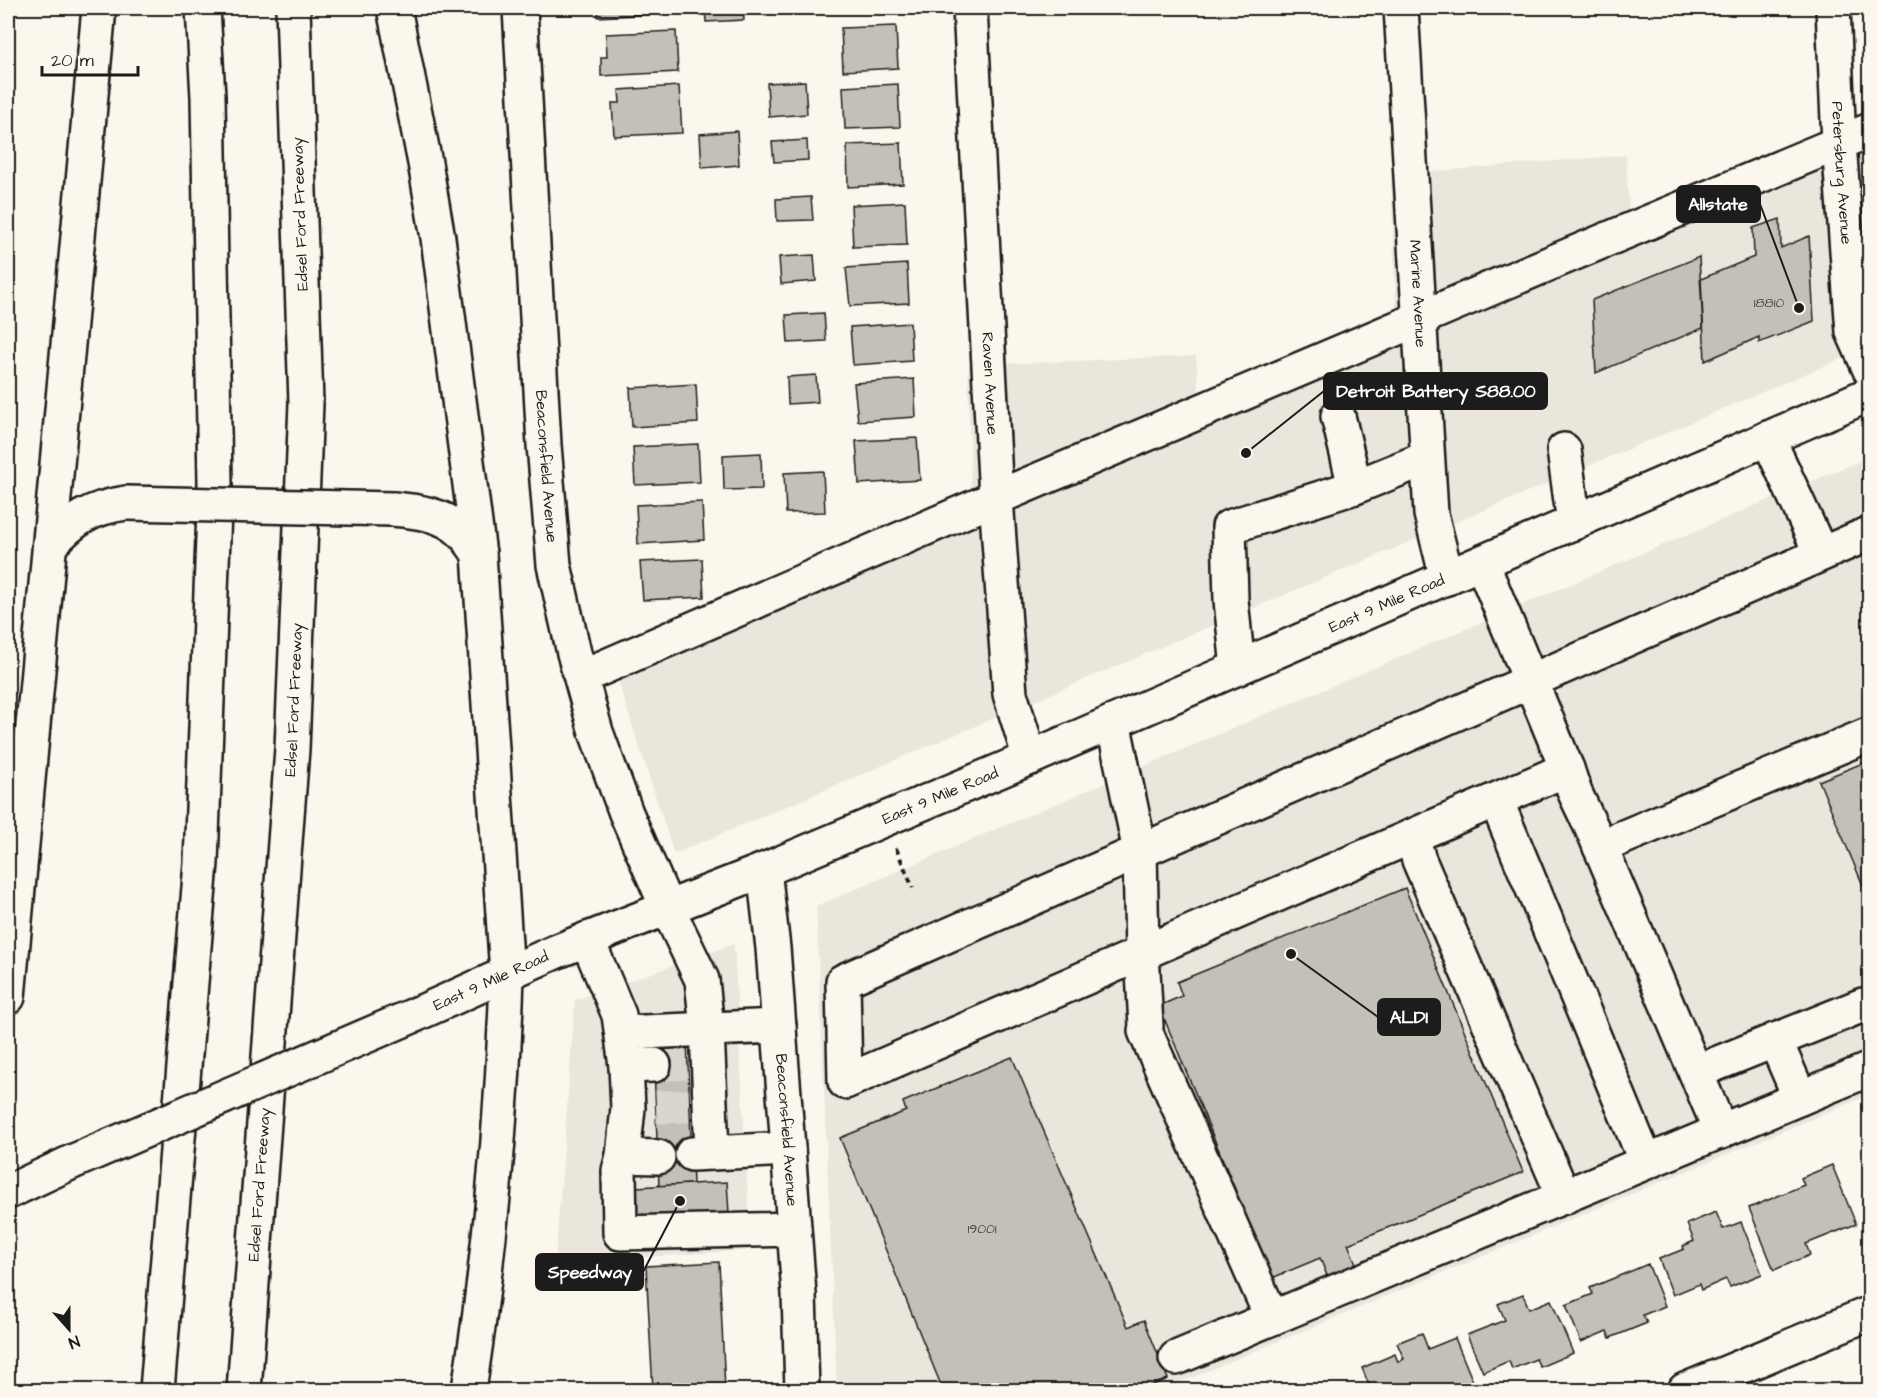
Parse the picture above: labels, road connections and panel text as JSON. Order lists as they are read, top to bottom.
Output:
{
  "streets": {
    "main road": [
      "Petersburg Avenue",
      "Edsel Ford Freeway",
      "Marine Avenue",
      "Raven Avenue",
      "Beaconsfield Avenue",
      "East 9 Mile Road"
    ]
  },
  "crossings": [
    ["Marine Avenue", "East 9 Mile Road"],
    ["Raven Avenue", "East 9 Mile Road"],
    ["Beaconsfield Avenue", "East 9 Mile Road"]
  ],
  "places": [
    "Allstate",
    "Detroit Battery S88.00",
    "ALDI",
    "Speedway"
  ],
  "house_numbers": ["18810", "19001"],
  "scale_bar": "20 m",
  "north": "bottom"
}
